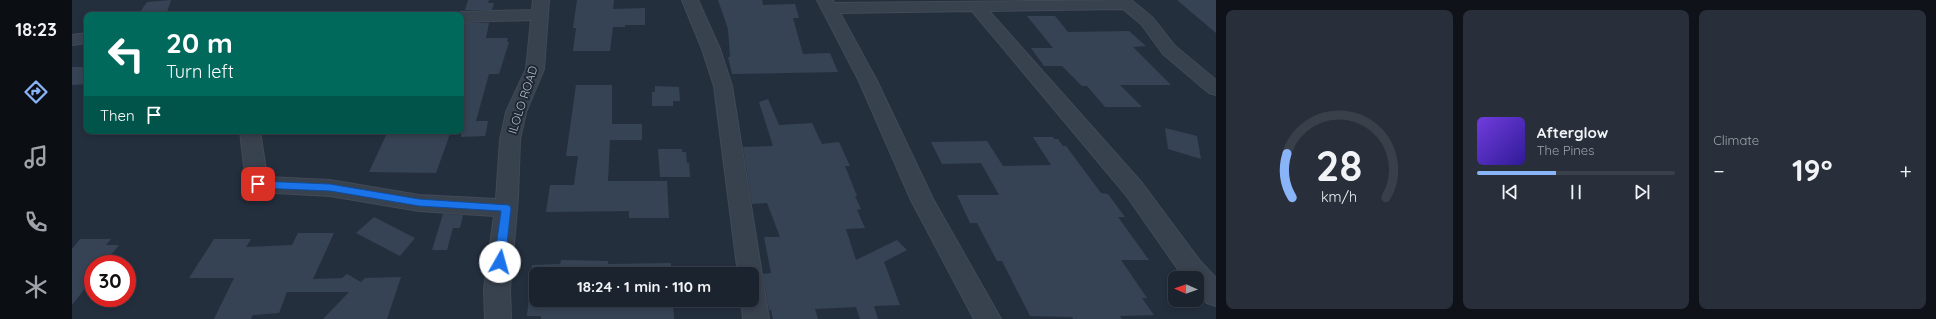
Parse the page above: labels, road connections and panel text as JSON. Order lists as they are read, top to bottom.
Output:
{
  "streets": {
    "street": ["ILOLO ROAD"]
  },
  "north": "left",
  "page": {
    "tabs": "18:23",
    "tile": "Climate",
    "turn": ["20 m", "Turn left"],
    "then": "Then",
    "song": ["Afterglow", "The Pines"],
    "heat": ["−", "19°", "+"],
    "limit": "30",
    "trip": "18:24 · 1 min · 110 m",
    "gauge": ["28", "km/h"]
  }
}
